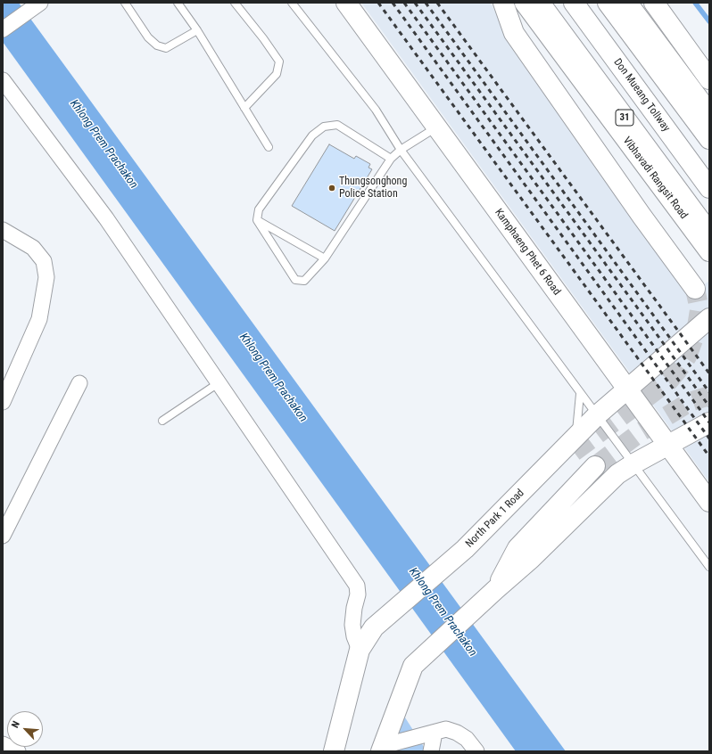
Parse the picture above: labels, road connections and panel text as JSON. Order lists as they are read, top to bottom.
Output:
{
  "streets": {
    "main road": [
      "Don Mueang Tollway",
      "31",
      "Vibhavadi Rangsit Road",
      "Kamphaeng Phet 6 Road",
      "North Park 1 Road"
    ]
  },
  "water": ["Khlong Prem Prachakon"],
  "places": ["Thungsonghong Police Station"],
  "north": "top left"
}
